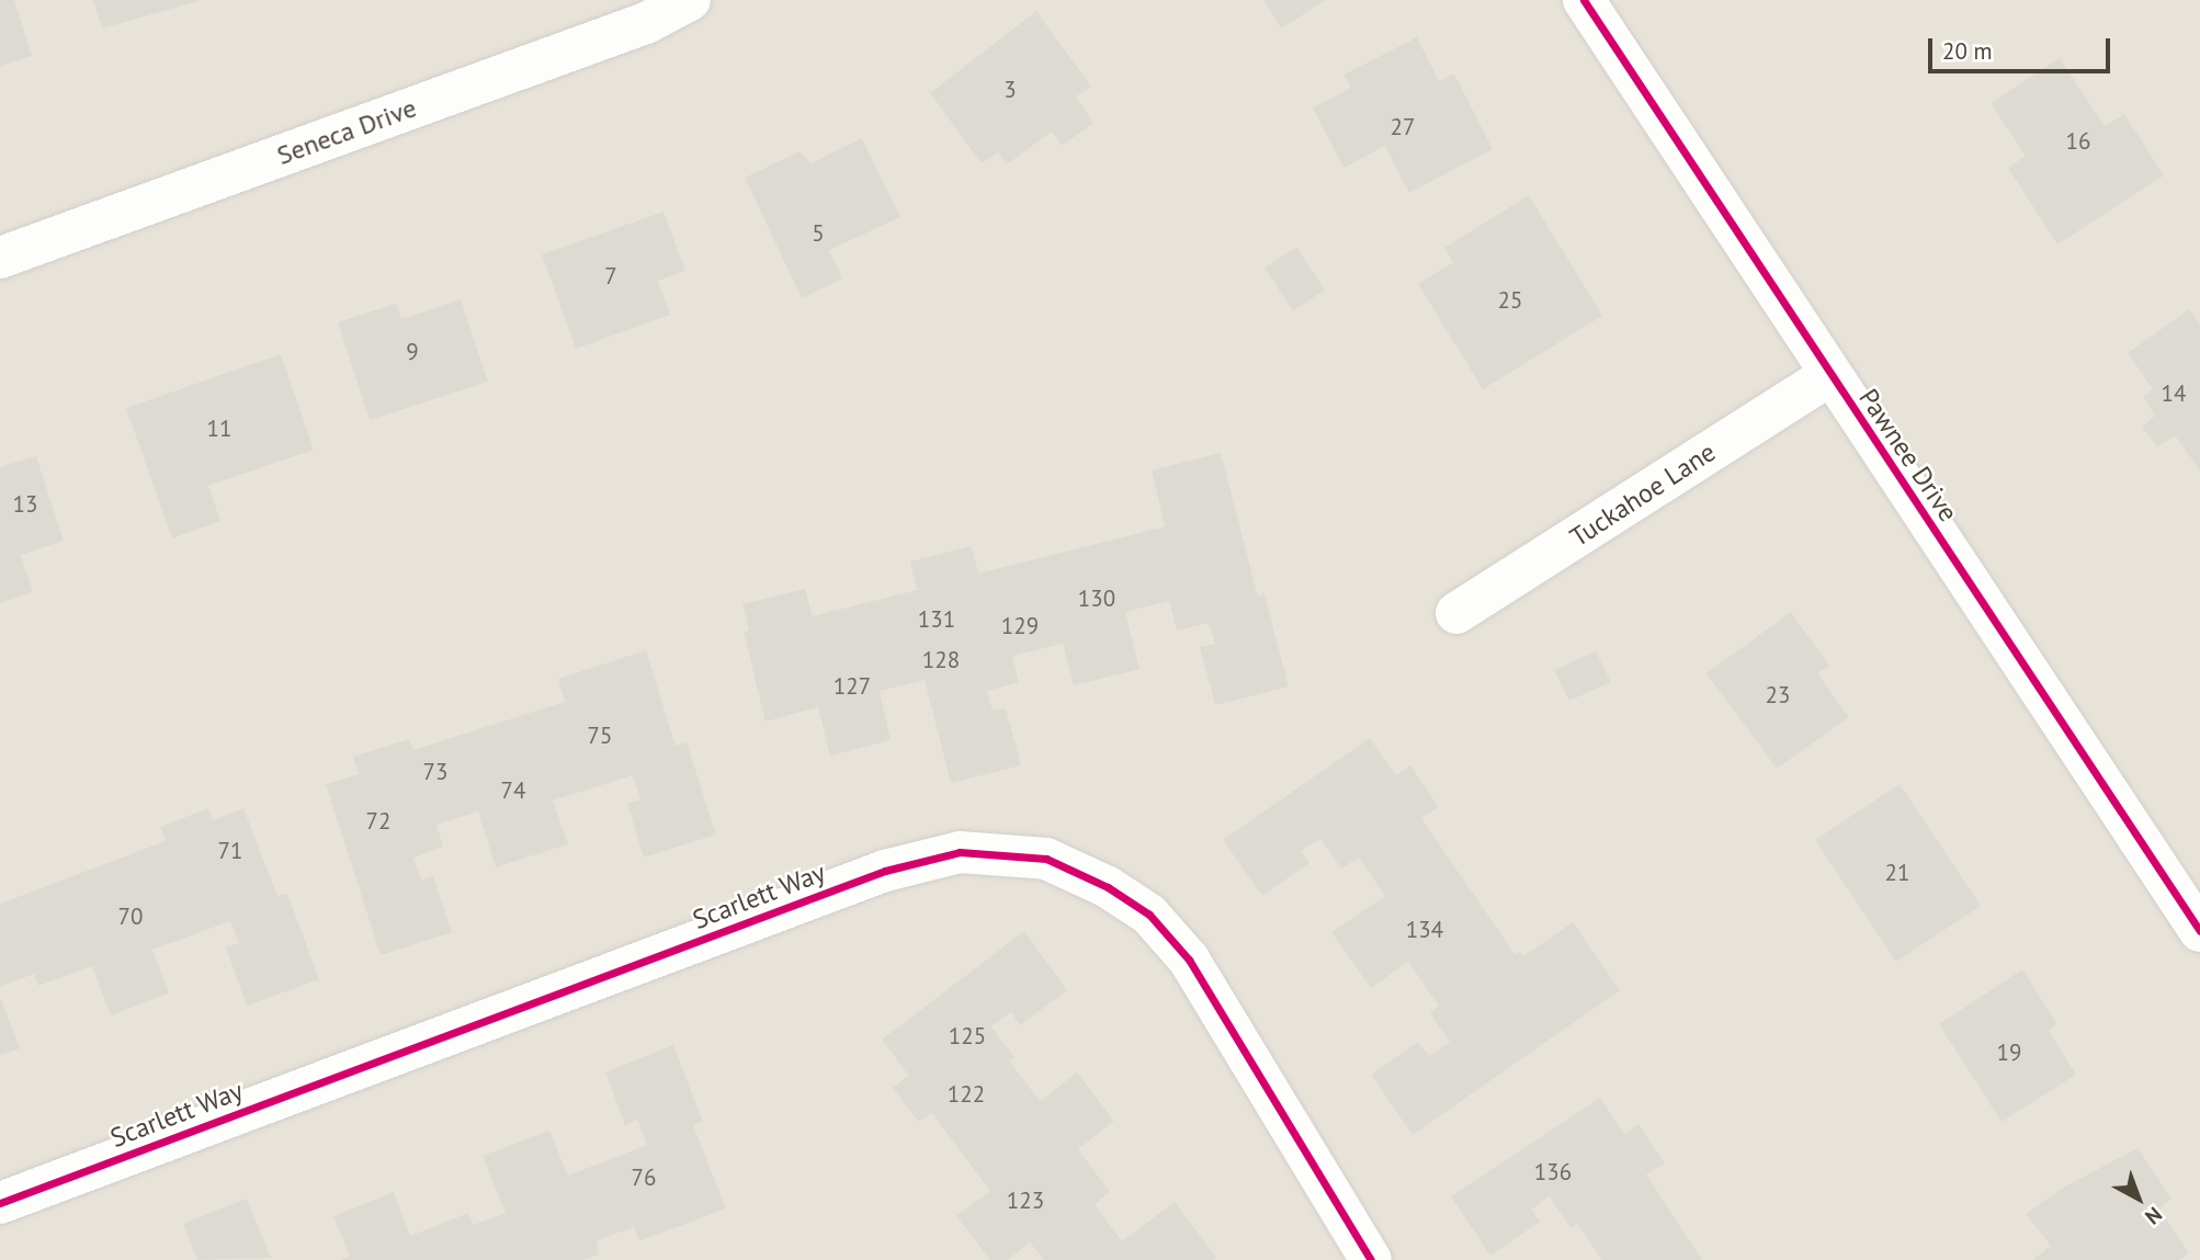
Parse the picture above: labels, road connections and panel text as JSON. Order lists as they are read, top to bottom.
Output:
{
  "streets": {
    "street": [
      "Seneca Drive",
      "Pawnee Drive",
      "Tuckahoe Lane",
      "Scarlett Way"
    ]
  },
  "crossings": [
    ["Pawnee Drive", "Tuckahoe Lane"]
  ],
  "house_numbers": [
    "3",
    "27",
    "16",
    "5",
    "7",
    "25",
    "9",
    "14",
    "11",
    "13",
    "130",
    "131",
    "129",
    "128",
    "127",
    "23",
    "75",
    "73",
    "74",
    "72",
    "71",
    "21",
    "70",
    "134",
    "125",
    "19",
    "122",
    "136",
    "76",
    "123"
  ],
  "scale_bar": "20 m",
  "north": "bottom right"
}
